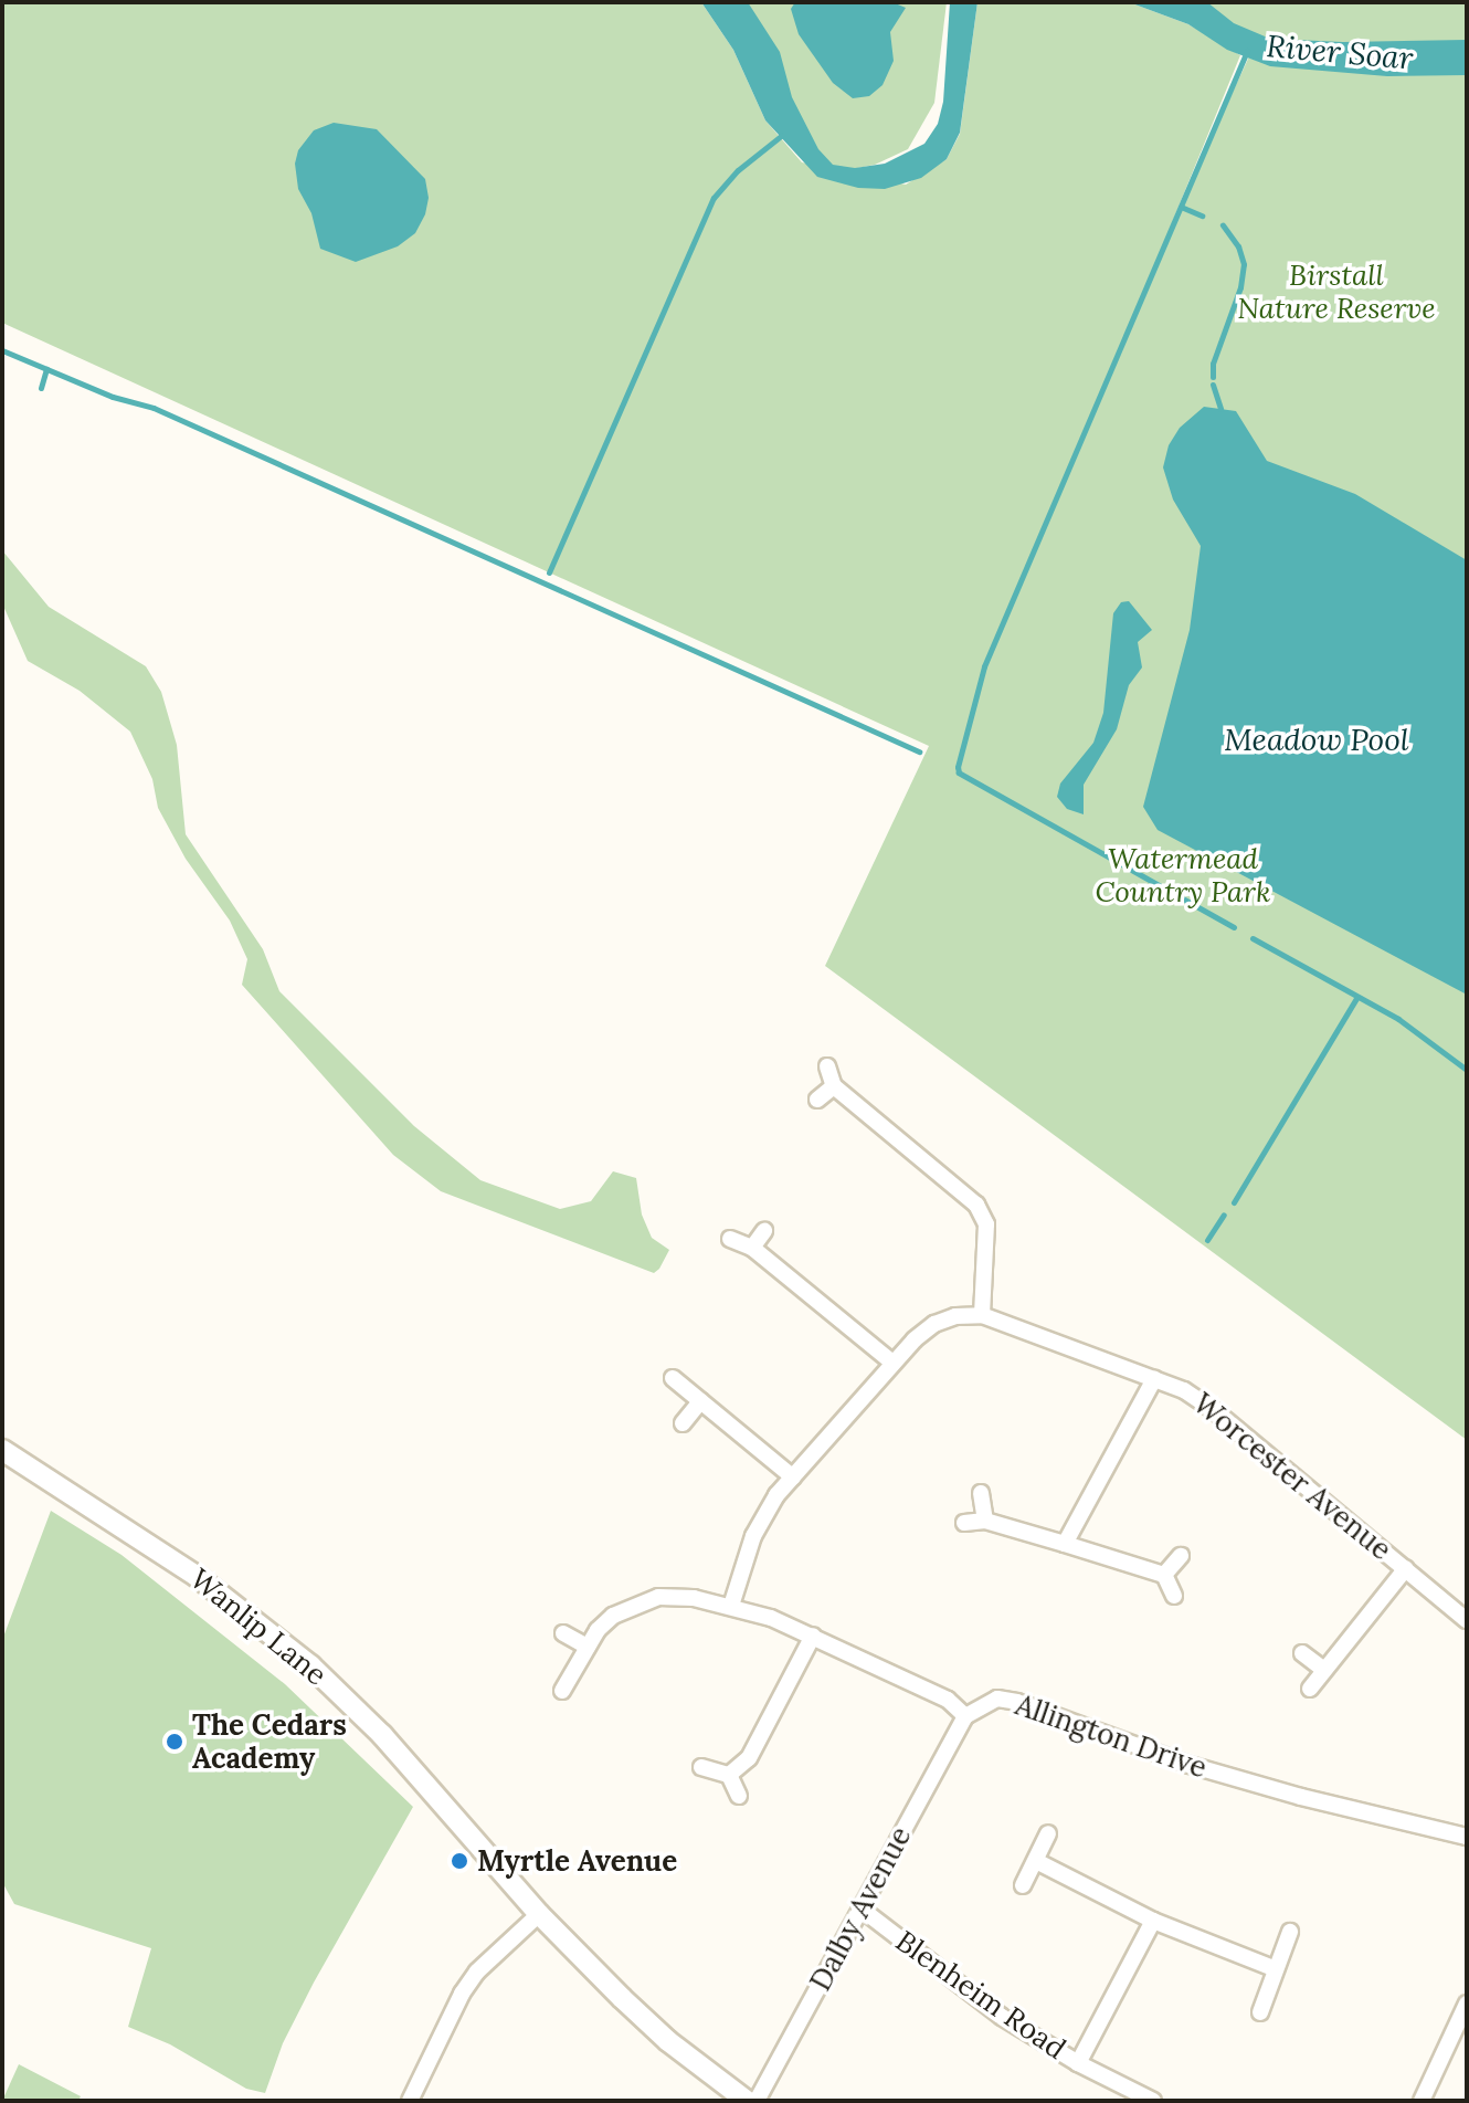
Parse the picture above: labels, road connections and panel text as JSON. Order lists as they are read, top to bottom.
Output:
{
  "streets": {
    "street": [
      "Worcester Avenue",
      "Wanlip Lane",
      "Allington Drive",
      "Dalby Avenue",
      "Blenheim Road"
    ]
  },
  "crossings": [
    ["Allington Drive", "Dalby Avenue"],
    ["Dalby Avenue", "Blenheim Road"]
  ],
  "water": ["River Soar", "Meadow Pool"],
  "parks": ["Birstall Nature Reserve", "Watermead Country Park"],
  "places": ["The Cedars Academy", "Myrtle Avenue"]
}
